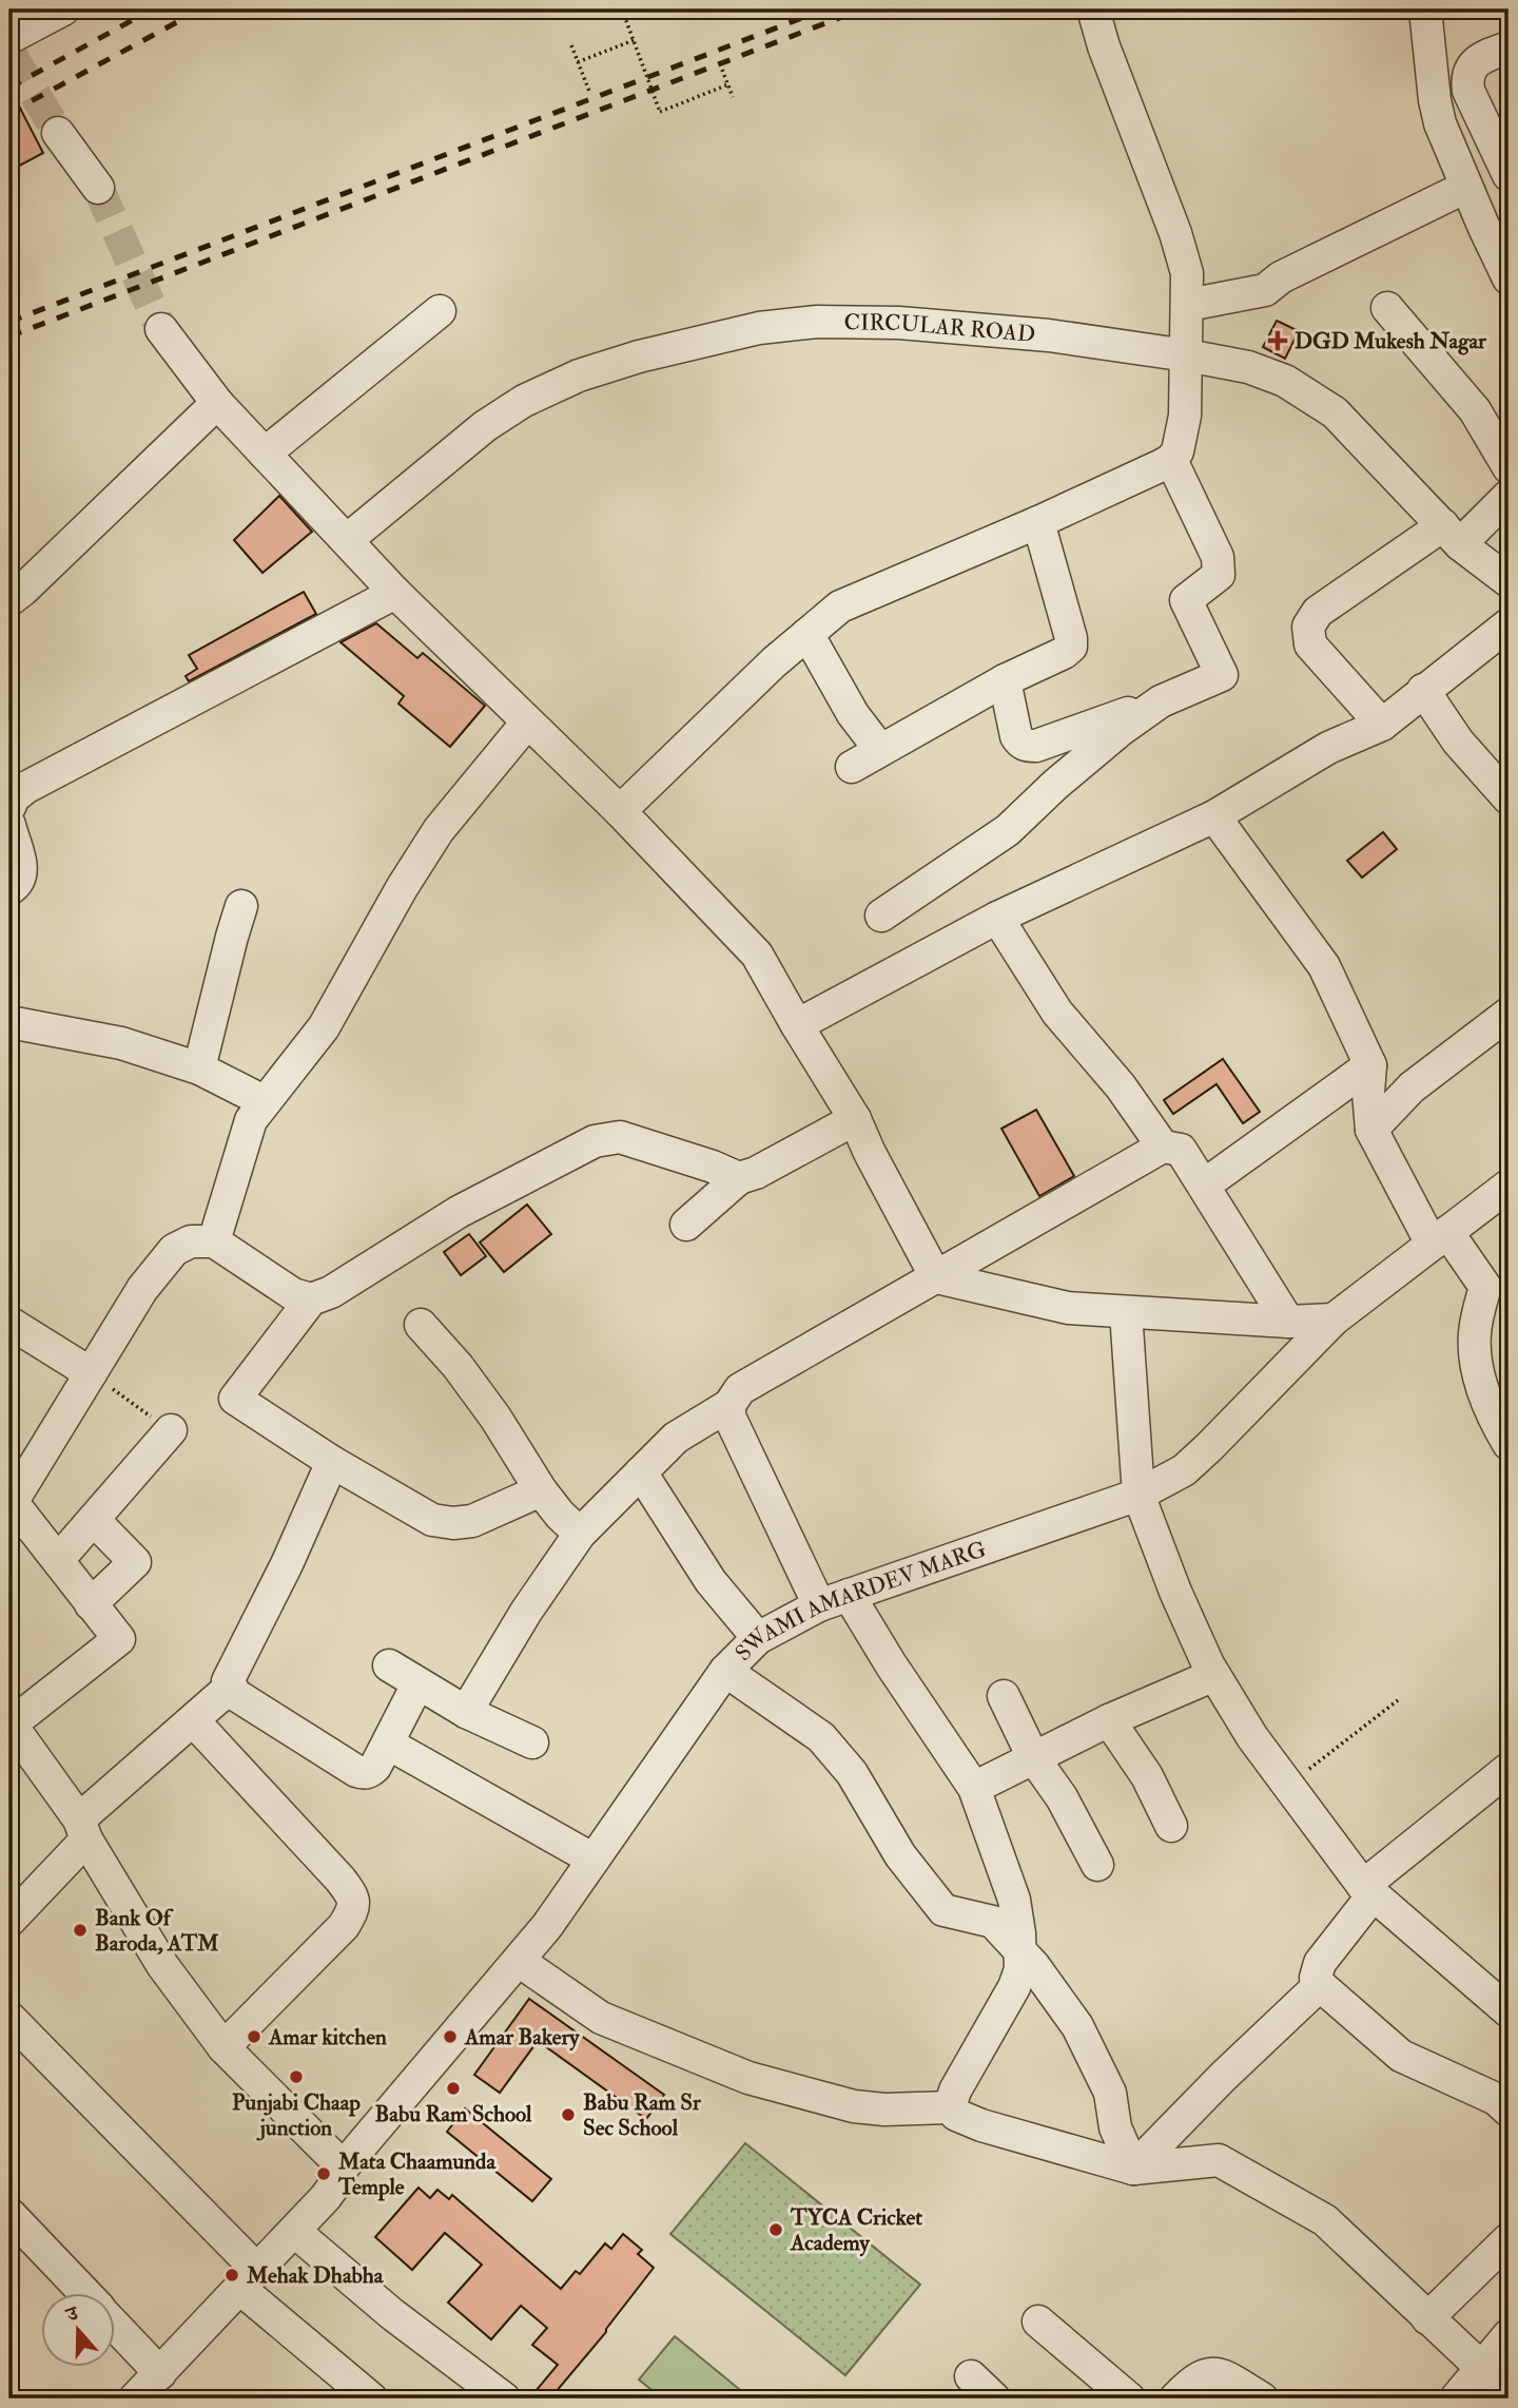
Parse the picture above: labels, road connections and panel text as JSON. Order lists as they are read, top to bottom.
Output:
{
  "streets": {
    "street": ["CIRCULAR ROAD", "SWAMI AMARDEV MARG"]
  },
  "places": {
    "health": ["DGD Mukesh Nagar"],
    "other": [
      "Bank Of Baroda, ATM",
      "Amar kitchen",
      "Amar Bakery",
      "Punjabi Chaap junction",
      "Babu Ram School",
      "Babu Ram Sr Sec School",
      "Mata Chaamunda Temple",
      "TYCA Cricket Academy",
      "Mehak Dhabha"
    ]
  },
  "north": "top"
}
